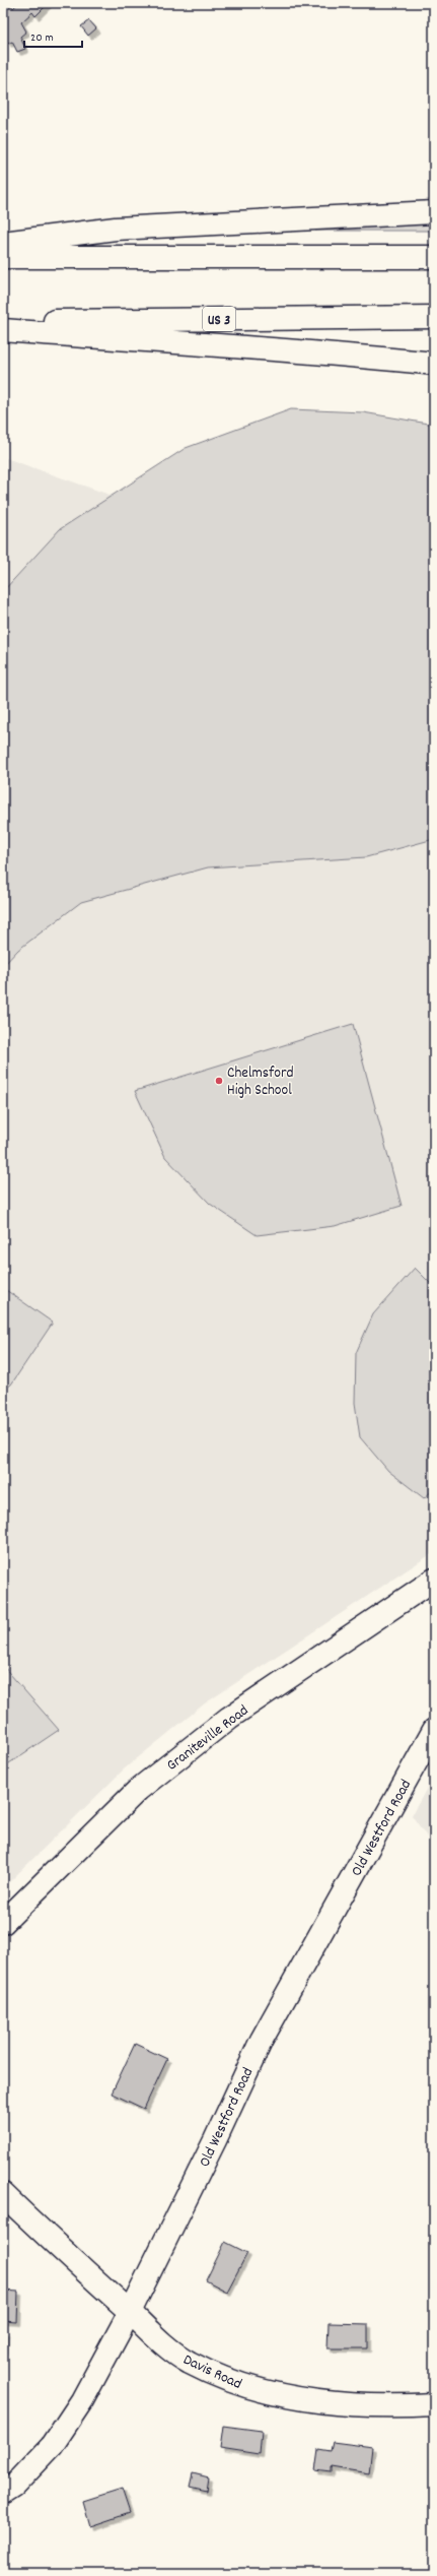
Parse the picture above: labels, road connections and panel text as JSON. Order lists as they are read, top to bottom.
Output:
{
  "streets": {
    "main road": [
      "US 3",
      "Graniteville Road",
      "Old Westford Road",
      "Davis Road"
    ]
  },
  "crossings": [
    ["Old Westford Road", "Davis Road"]
  ],
  "places": ["Chelmsford High School"],
  "scale_bar": "20 m"
}
